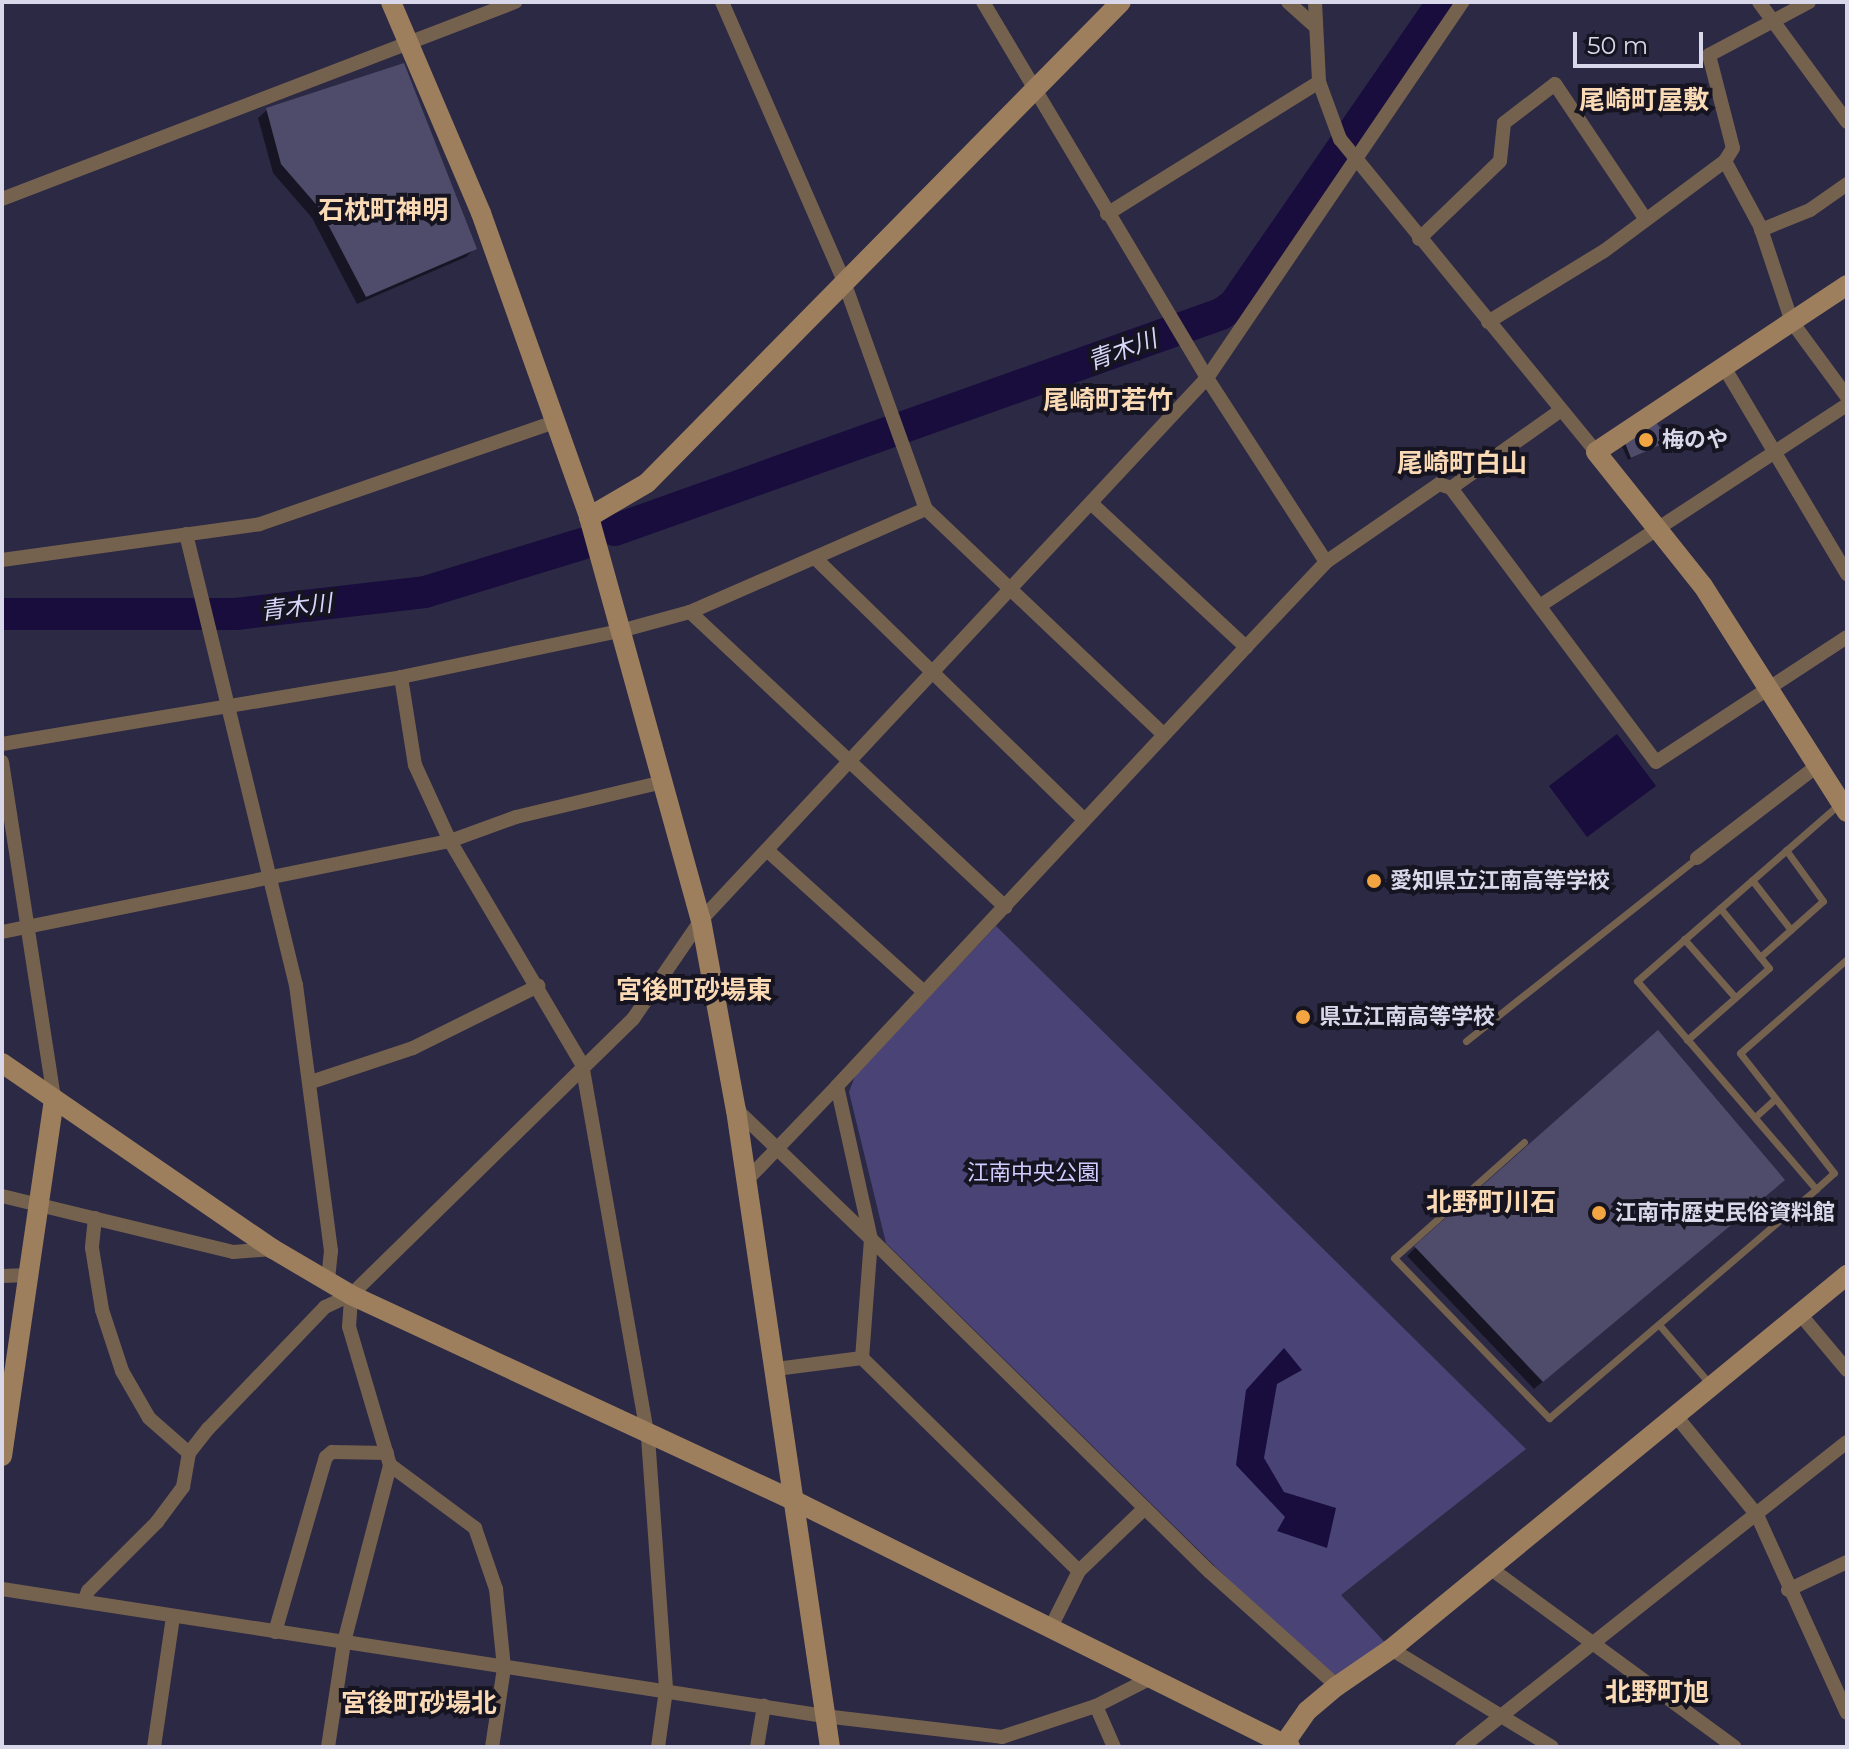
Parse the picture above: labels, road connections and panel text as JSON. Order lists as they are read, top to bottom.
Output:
{
  "districts": [
    "尾崎町屋敷",
    "石枕町神明",
    "尾崎町若竹",
    "尾崎町白山",
    "宮後町砂場東",
    "北野町川石",
    "北野町旭",
    "宮後町砂場北"
  ],
  "water": ["青木川"],
  "parks": ["江南中央公園"],
  "places": [
    "梅のや",
    "愛知県立江南高等学校",
    "県立江南高等学校",
    "江南市歴史民俗資料館"
  ],
  "scale_bar": "50 m"
}
